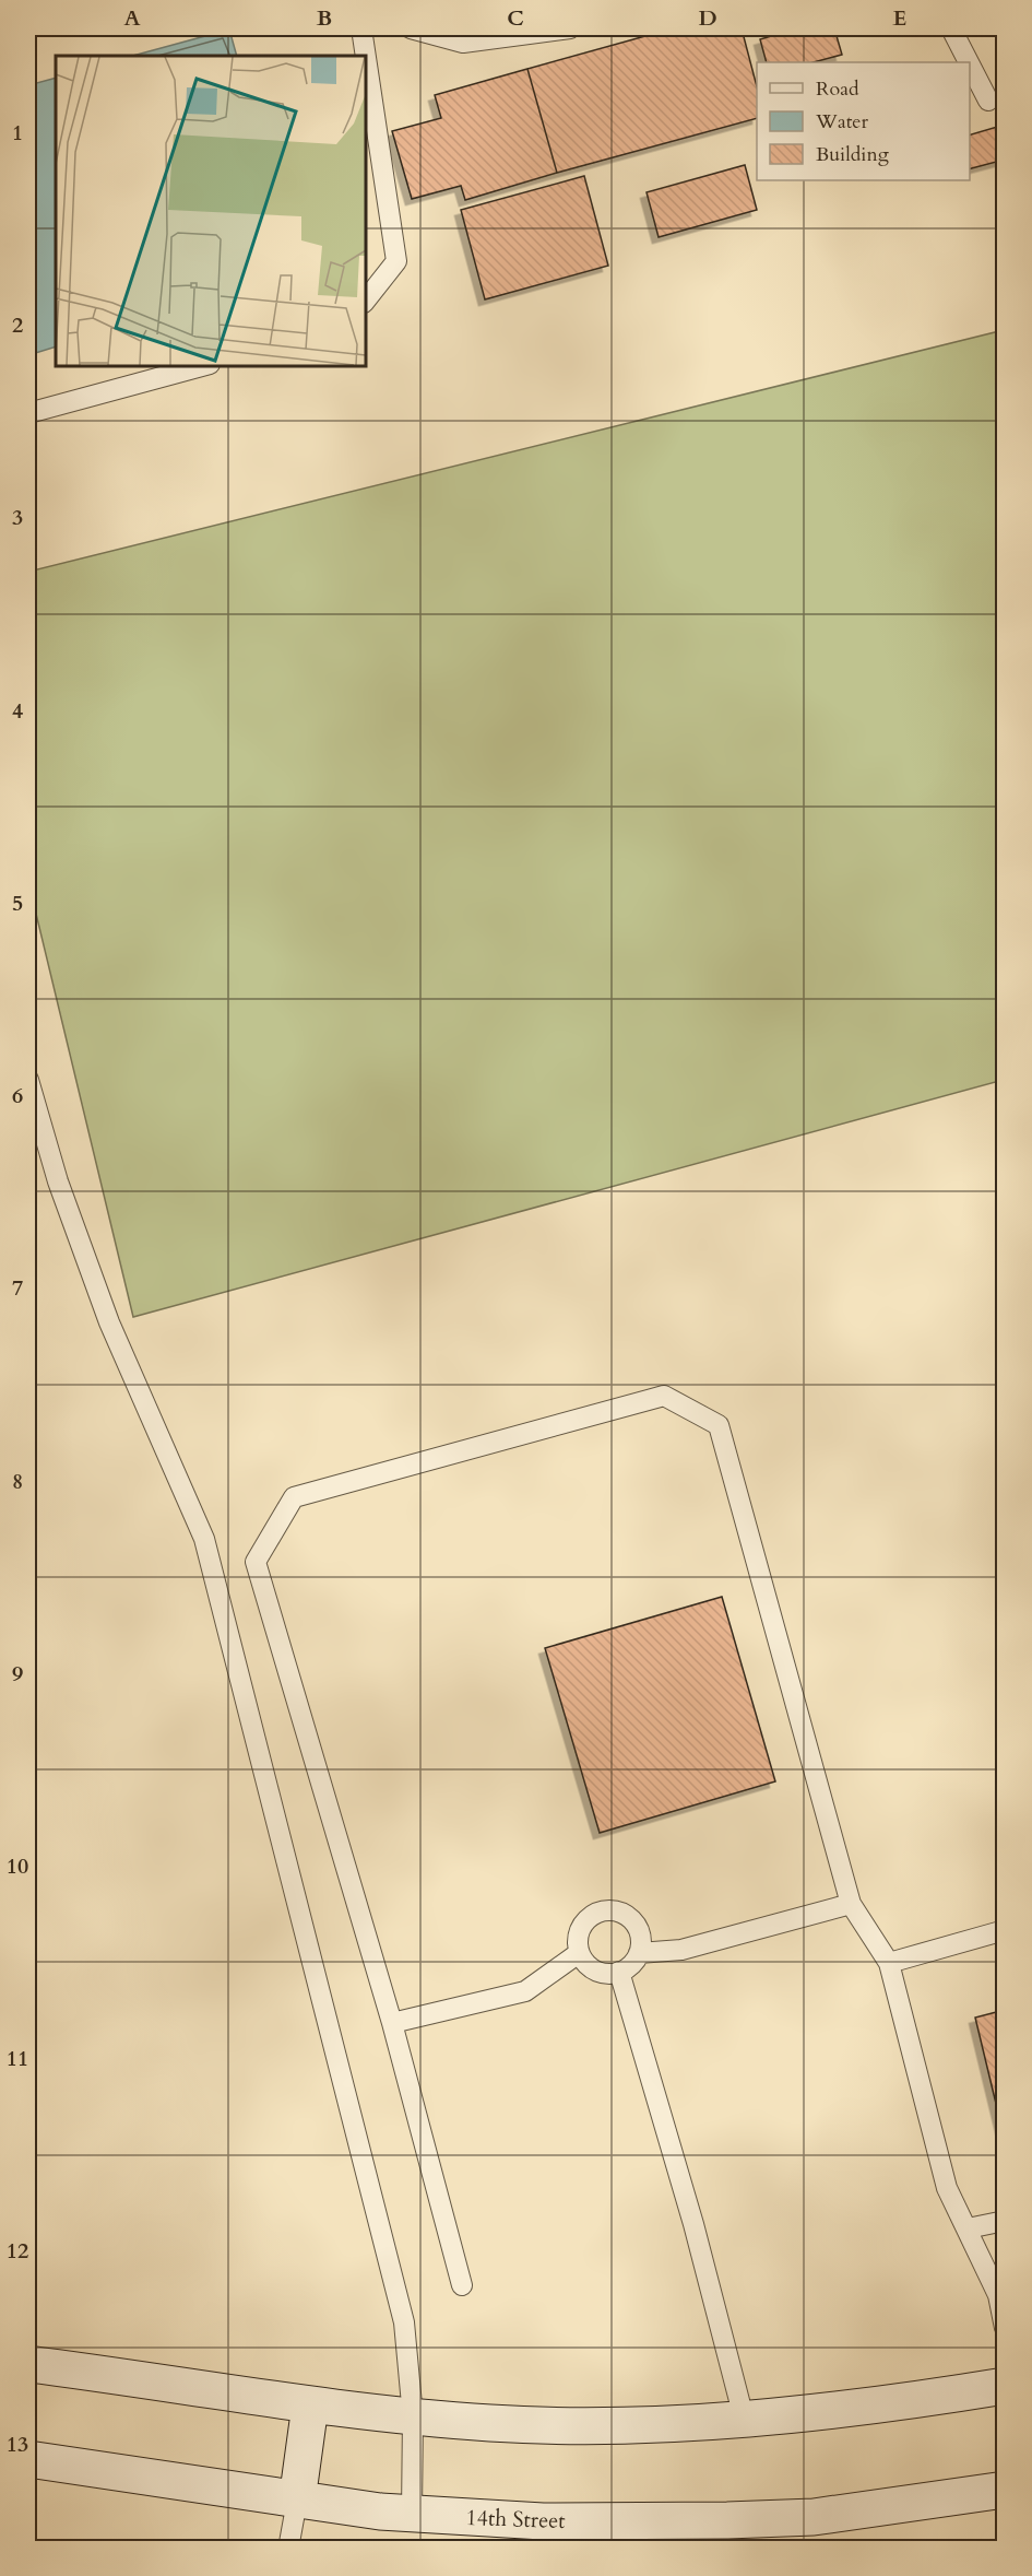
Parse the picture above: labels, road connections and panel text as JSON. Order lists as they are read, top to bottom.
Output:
{
  "streets": {
    "main road": ["14th Street"]
  },
  "legend": ["Road", "Water", "Building"],
  "grid": {
    "columns": [
      "A",
      "B",
      "C",
      "D",
      "E"
    ],
    "rows": [
      "1",
      "2",
      "3",
      "4",
      "5",
      "6",
      "7",
      "8",
      "9",
      "10",
      "11",
      "12",
      "13"
    ]
  }
}
